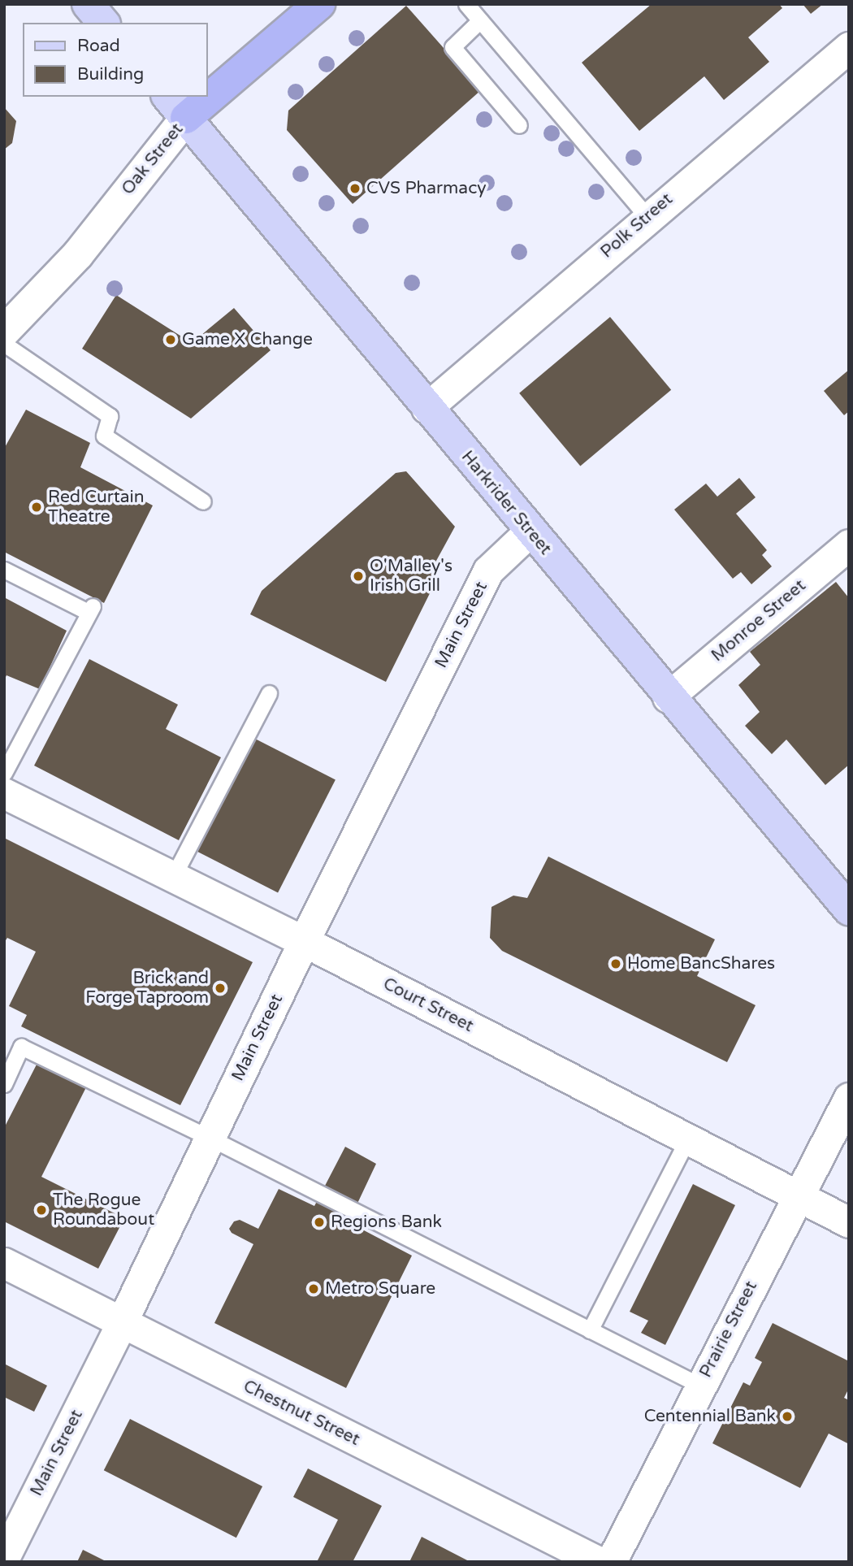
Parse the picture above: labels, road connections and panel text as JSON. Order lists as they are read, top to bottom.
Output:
{
  "streets": {
    "highway": ["Oak Street"],
    "main road": ["Harkrider Street"],
    "street": [
      "Polk Street",
      "Monroe Street",
      "Main Street",
      "Court Street",
      "Prairie Street",
      "Chestnut Street"
    ]
  },
  "crossings": [
    ["Oak Street", "Harkrider Street"],
    ["Polk Street", "Harkrider Street"],
    ["Harkrider Street", "Monroe Street"],
    ["Harkrider Street", "Main Street"],
    ["Main Street", "Court Street"],
    ["Main Street", "Chestnut Street"],
    ["Court Street", "Prairie Street"]
  ],
  "places": [
    "CVS Pharmacy",
    "Game X Change",
    "Red Curtain Theatre",
    "O'Malley's Irish Grill",
    "Home BancShares",
    "Brick and Forge Taproom",
    "The Rogue Roundabout",
    "Regions Bank",
    "Metro Square",
    "Centennial Bank"
  ],
  "legend": ["Road", "Building"]
}
